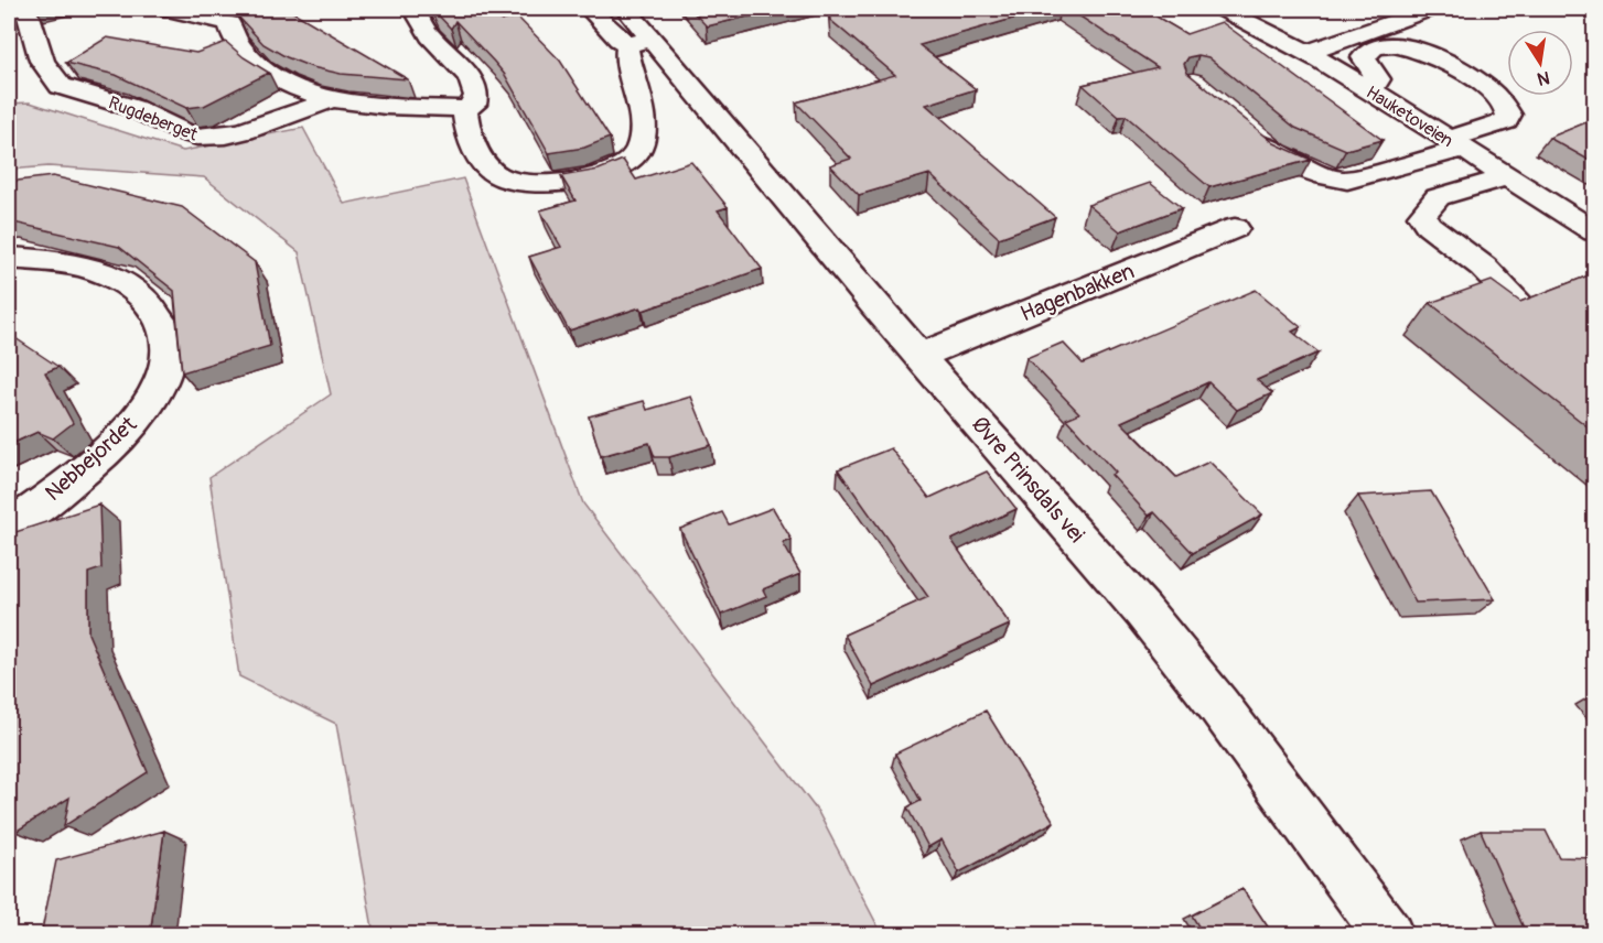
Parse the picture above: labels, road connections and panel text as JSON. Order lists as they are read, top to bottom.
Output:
{
  "streets": {
    "street": [
      "Hauketoveien",
      "Rugdeberget",
      "Hagenbakken",
      "Nebbejordet",
      "Øvre Prinsdals vei"
    ]
  },
  "crossings": [
    ["Hagenbakken", "Øvre Prinsdals vei"]
  ],
  "north": "bottom"
}
